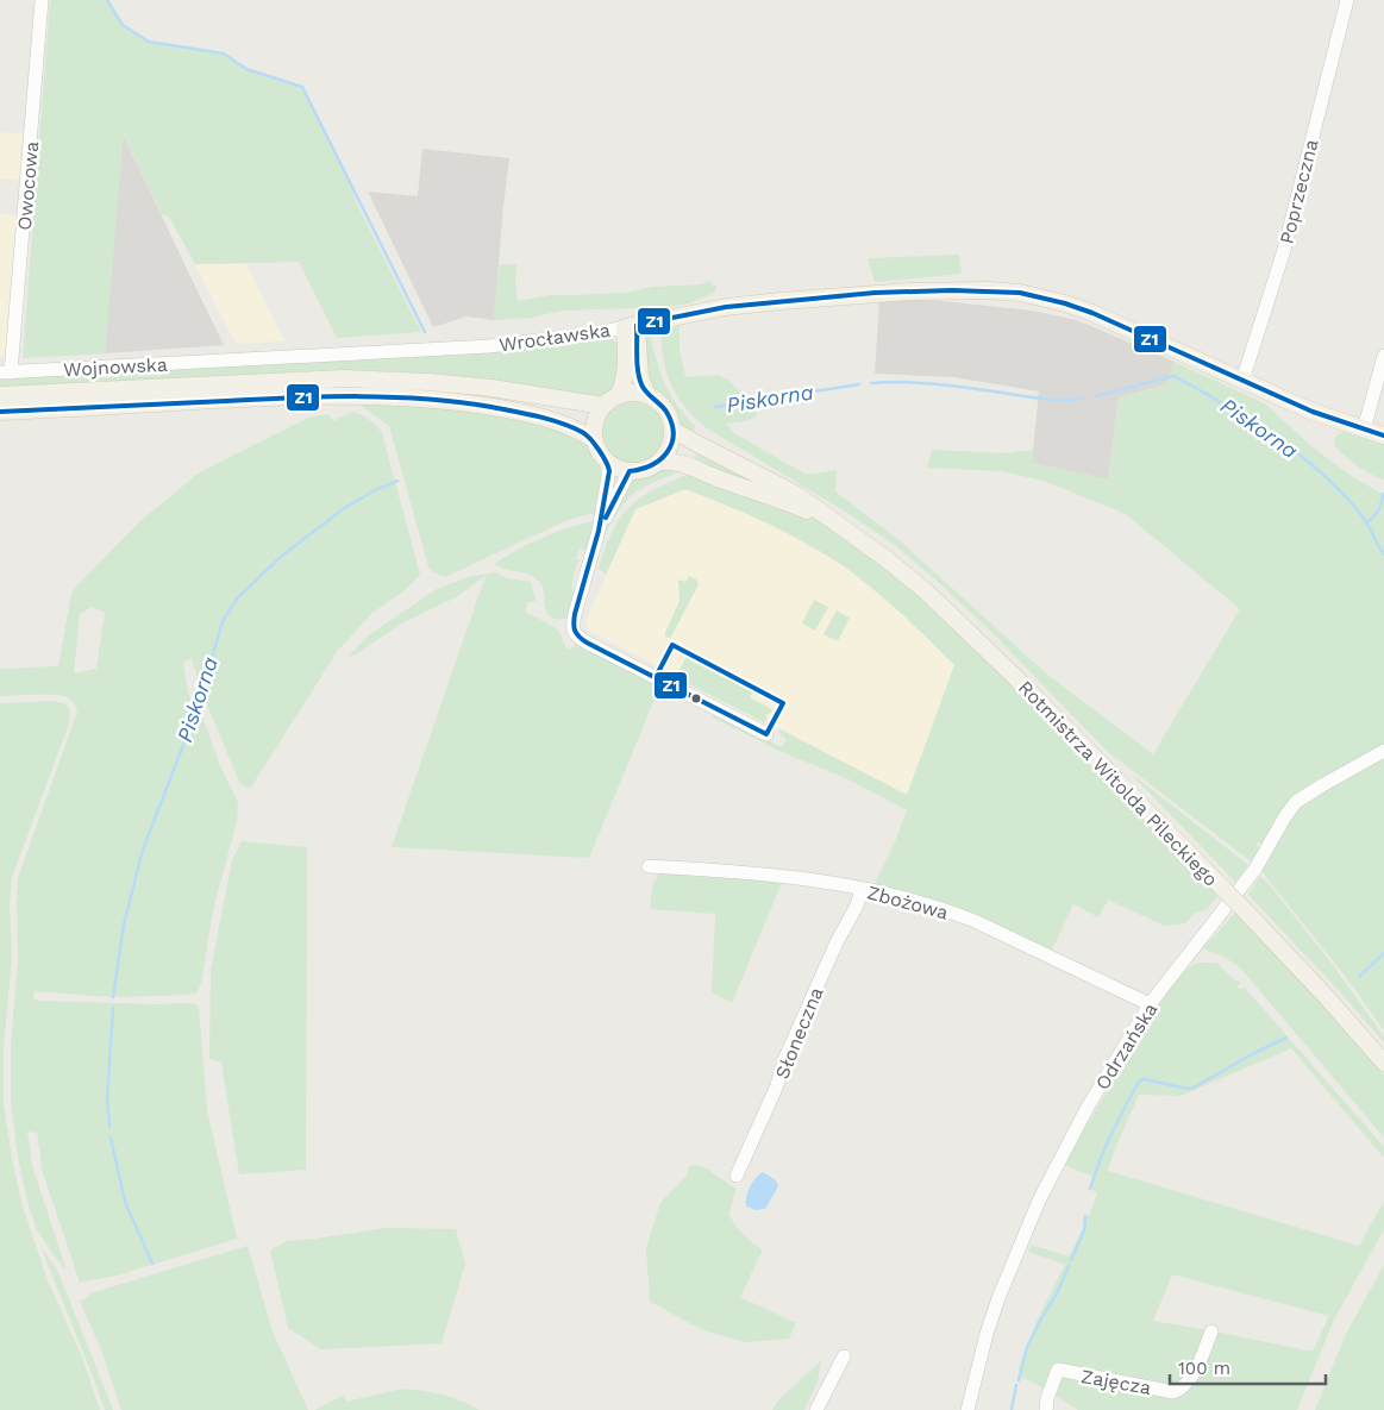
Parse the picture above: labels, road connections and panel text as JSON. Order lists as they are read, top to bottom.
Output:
{
  "streets": {
    "main road": ["Wrocławska", "Rotmistrza Witolda Pileckiego"],
    "street": [
      "Owocowa",
      "Poprzeczna",
      "Wojnowska",
      "Zbożowa",
      "Słoneczna",
      "Odrzańska",
      "Zajęcza"
    ]
  },
  "crossings": [
    ["Owocowa", "Wojnowska"],
    ["Poprzeczna", "Wrocławska"],
    ["Wrocławska", "Wojnowska"],
    ["Zbożowa", "Słoneczna"],
    ["Zbożowa", "Odrzańska"]
  ],
  "water": ["Piskorna"],
  "lines": ["transit line Z1"],
  "scale_bar": "100 m"
}
